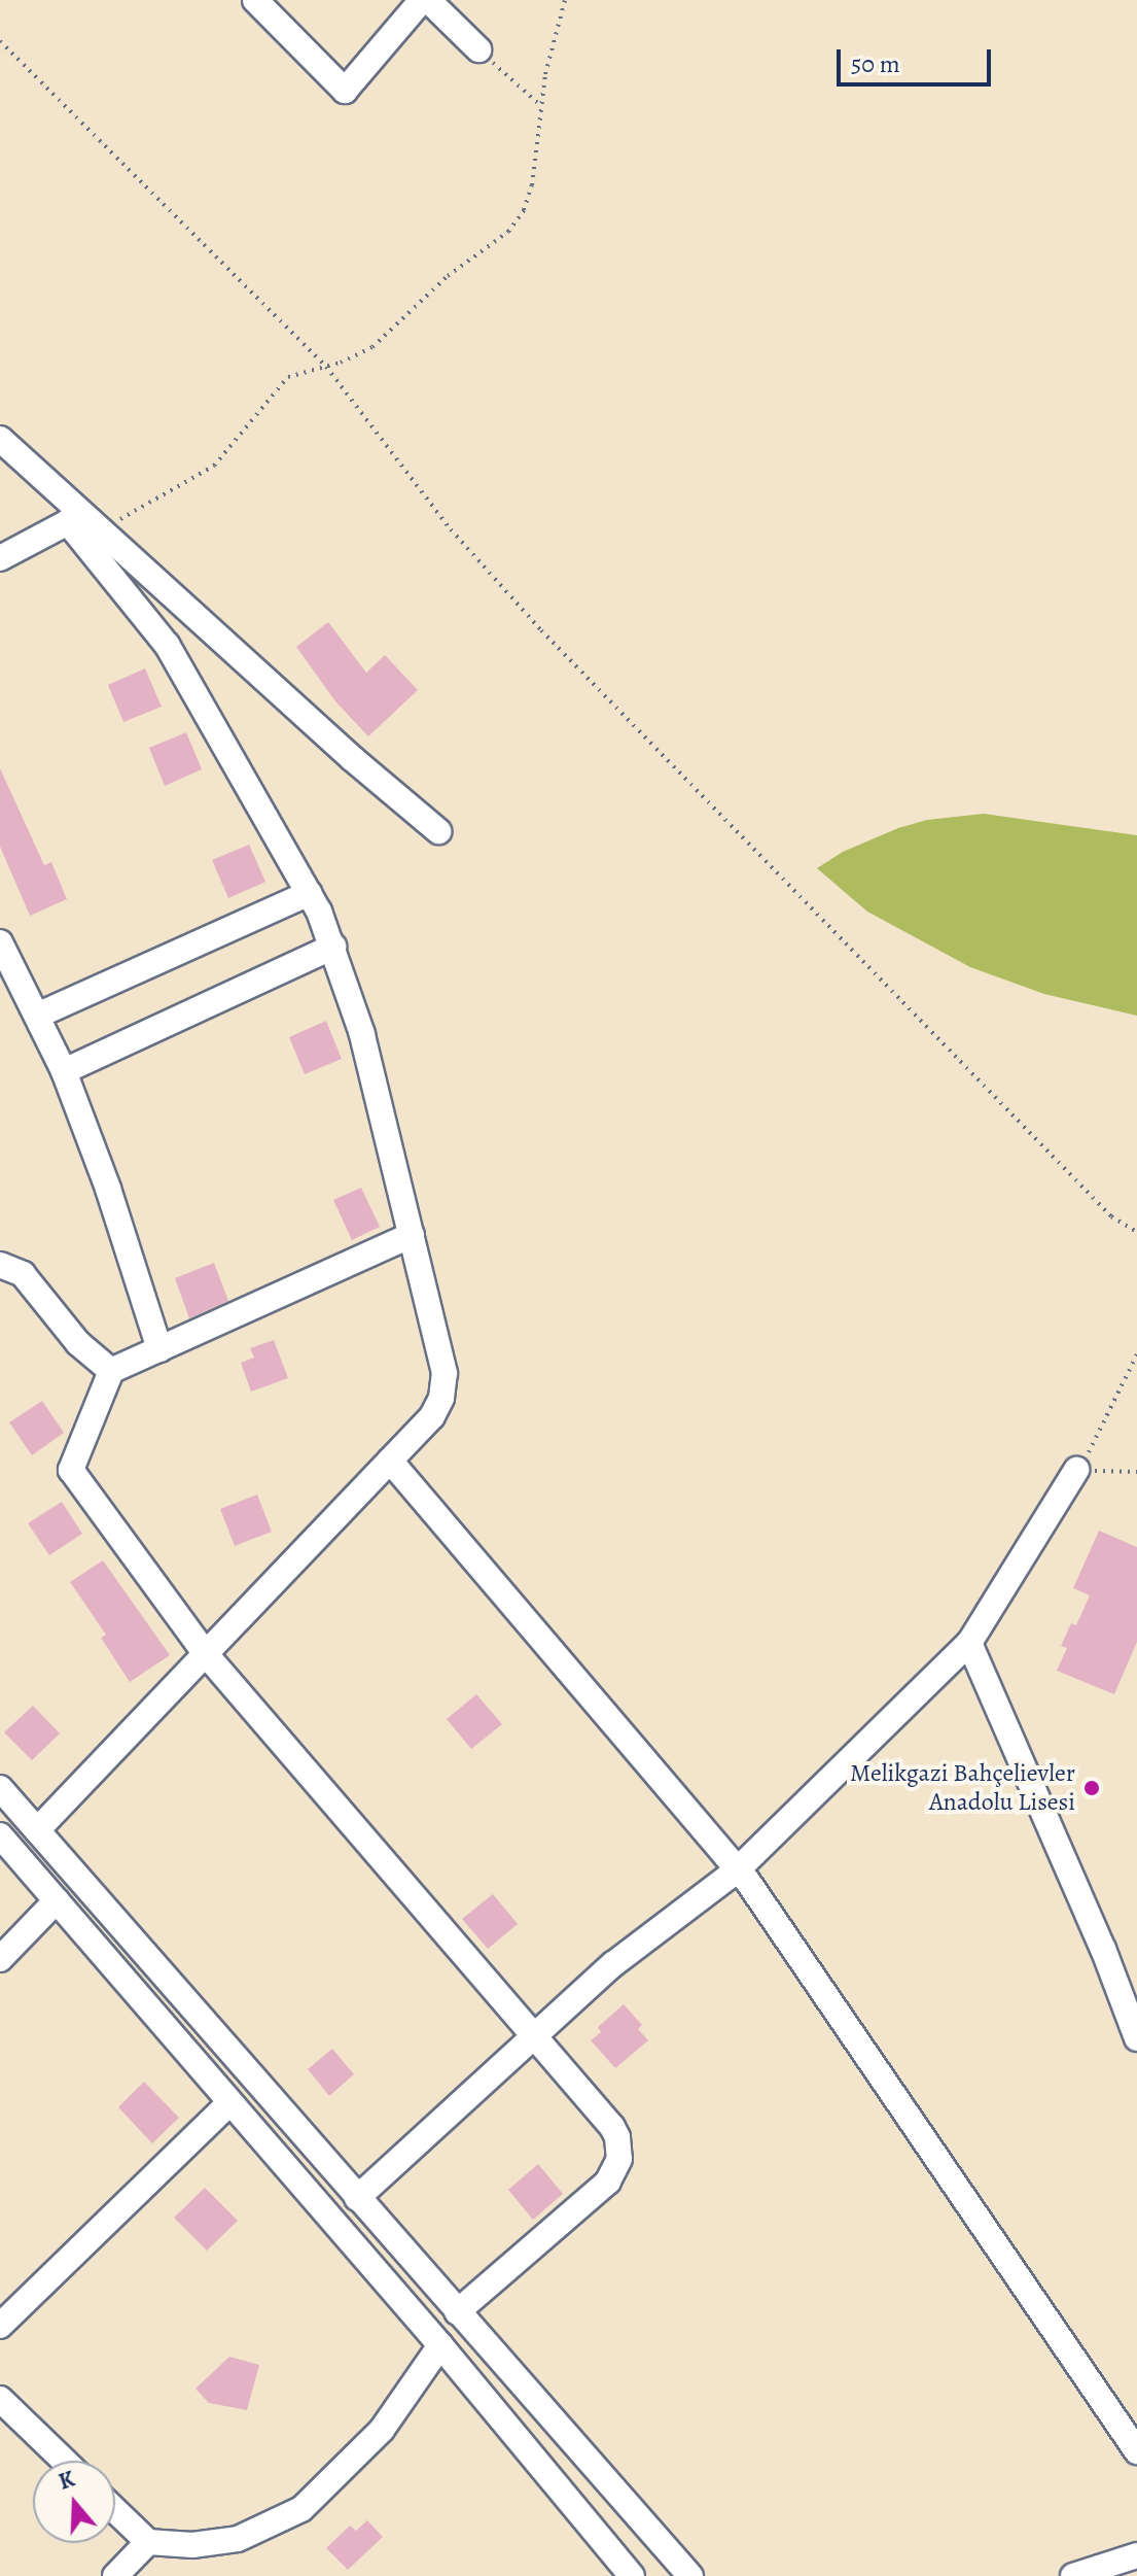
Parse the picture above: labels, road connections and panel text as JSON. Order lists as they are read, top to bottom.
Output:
{
  "places": ["Melikgazi Bahçelievler Anadolu Lisesi"],
  "scale_bar": "50 m",
  "north": "top"
}
